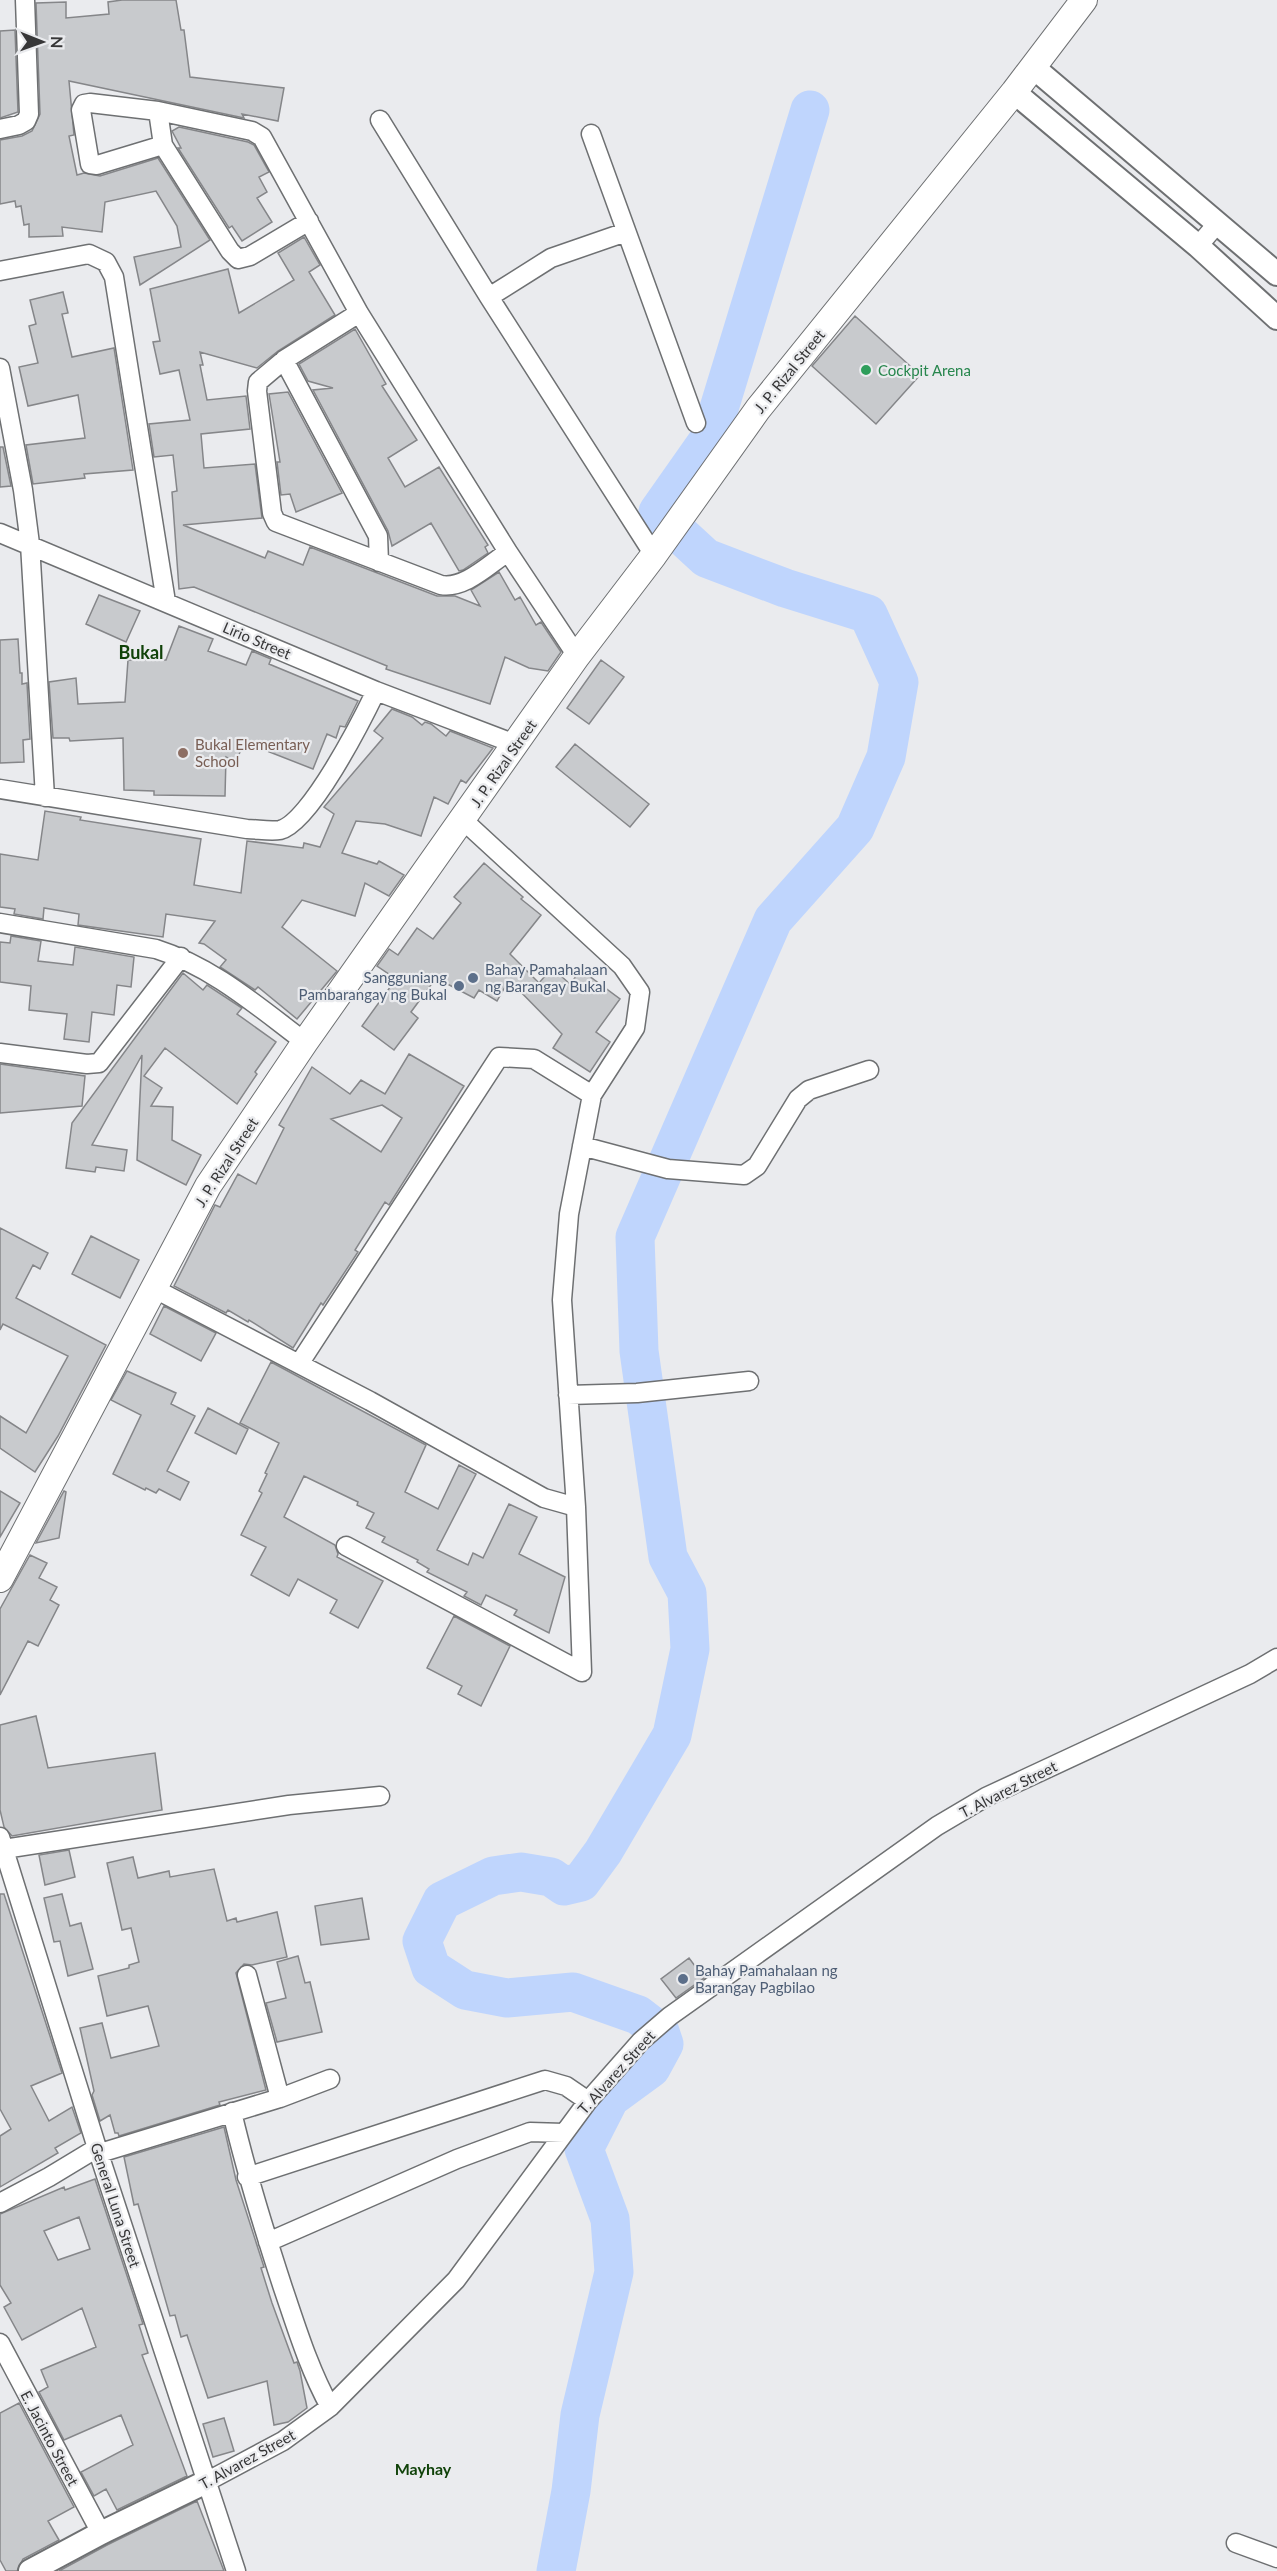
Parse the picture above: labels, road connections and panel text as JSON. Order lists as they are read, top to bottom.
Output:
{
  "streets": {
    "main road": ["J. P. Rizal Street"],
    "street": [
      "Lirio Street",
      "T. Alvarez Street",
      "General Luna Street",
      "E. Jacinto Street"
    ]
  },
  "crossings": [
    ["J. P. Rizal Street", "Lirio Street"],
    ["T. Alvarez Street", "General Luna Street"],
    ["T. Alvarez Street", "E. Jacinto Street"]
  ],
  "districts": ["Bukal", "Mayhay"],
  "places": [
    "Cockpit Arena",
    "Bukal Elementary School",
    "Bahay Pamahalaan ng Barangay Bukal",
    "Sangguniang Pambarangay ng Bukal",
    "Bahay Pamahalaan ng Barangay Pagbilao"
  ],
  "north": "right"
}
